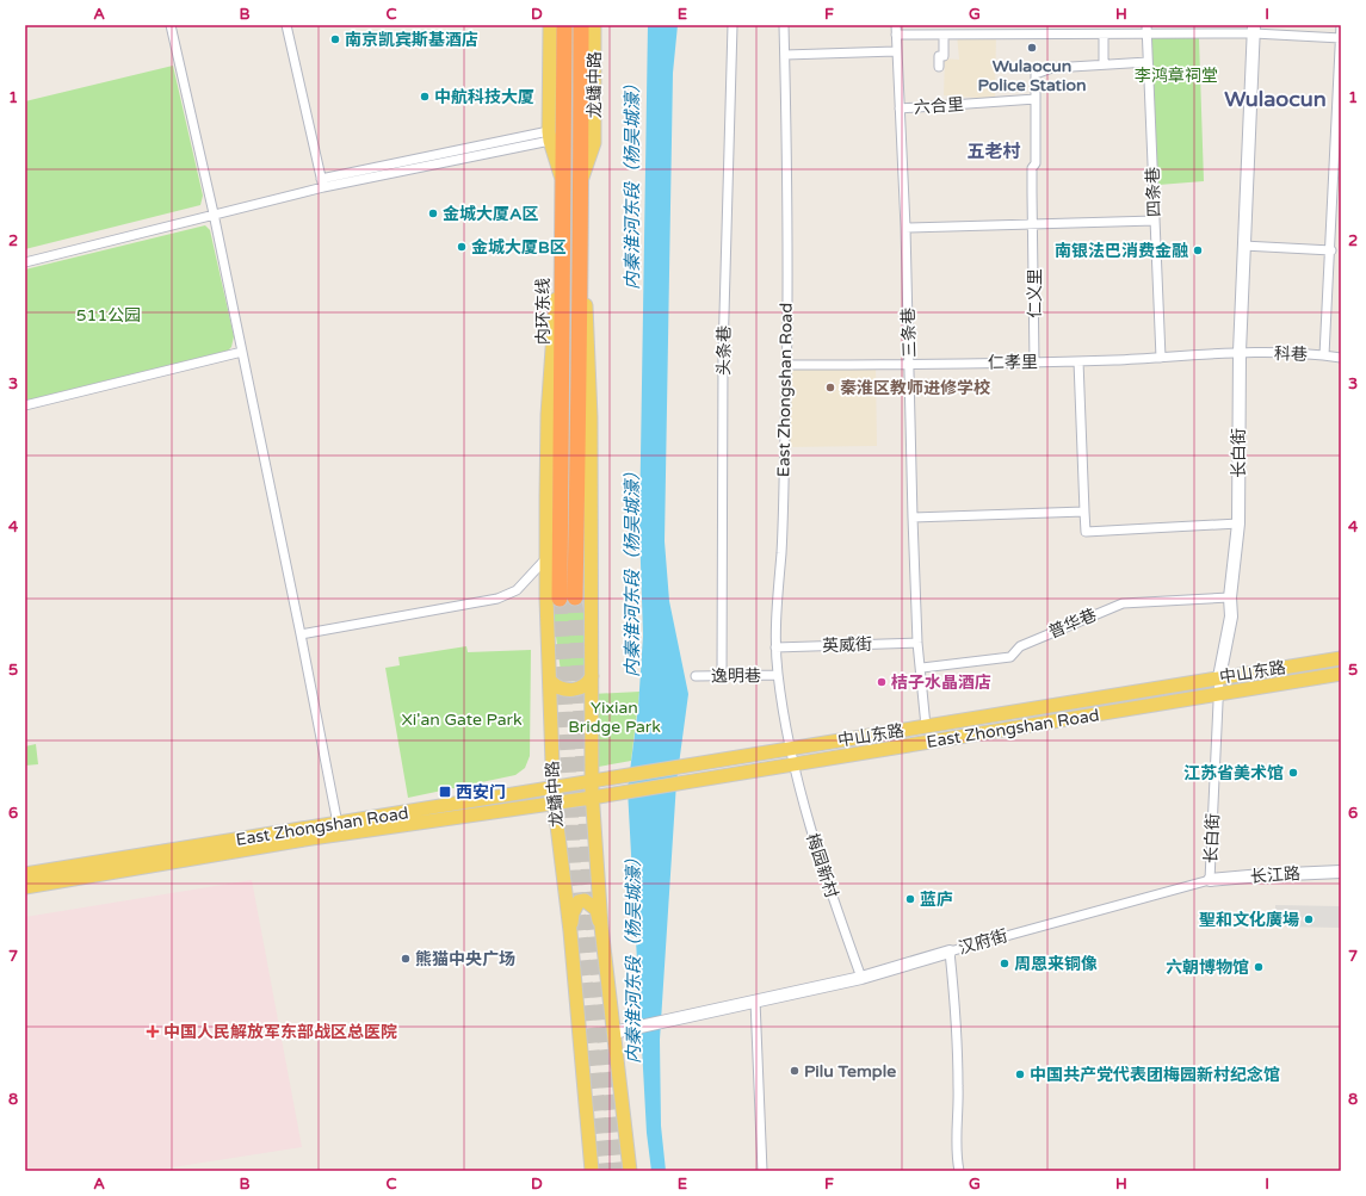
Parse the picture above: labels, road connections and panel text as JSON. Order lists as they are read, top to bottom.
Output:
{
  "streets": {
    "highway": ["内环东线"],
    "main road": ["龙蟠中路", "East Zhongshan Road", "中山东路"],
    "street": [
      "六合里",
      "四条巷",
      "仁义里",
      "三条巷",
      "头条巷",
      "科巷",
      "仁孝里",
      "长白街",
      "普华巷",
      "英威街",
      "逸明巷",
      "梅园新村",
      "长江路",
      "汉府街"
    ]
  },
  "crossings": [
    ["龙蟠中路", "内环东线"],
    ["龙蟠中路", "East Zhongshan Road"],
    ["六合里", "仁义里"],
    ["六合里", "三条巷"],
    ["四条巷", "仁孝里"],
    ["仁义里", "仁孝里"],
    ["三条巷", "仁孝里"],
    ["三条巷", "普华巷"],
    ["三条巷", "英威街"],
    ["三条巷", "中山东路"],
    ["头条巷", "逸明巷"],
    ["科巷", "仁孝里"],
    ["科巷", "长白街"],
    ["仁孝里", "East Zhongshan Road"],
    ["仁孝里", "长白街"],
    ["East Zhongshan Road", "长白街"],
    ["East Zhongshan Road", "英威街"],
    ["East Zhongshan Road", "中山东路"],
    ["East Zhongshan Road", "逸明巷"],
    ["East Zhongshan Road", "梅园新村"],
    ["长白街", "普华巷"],
    ["长白街", "中山东路"],
    ["长白街", "长江路"],
    ["长白街", "汉府街"],
    ["中山东路", "梅园新村"],
    ["梅园新村", "汉府街"],
    ["长江路", "汉府街"]
  ],
  "districts": ["Wulaocun", "五老村"],
  "water": ["内秦淮河东段（杨吴城濠）"],
  "parks": [
    "李鸿章祠堂",
    "511公园",
    "Yixian Bridge Park",
    "Xi'an Gate Park"
  ],
  "places": {
    "other": [
      "南京凯宾斯基酒店",
      "Wulaocun Police Station",
      "中航科技大厦",
      "金城大厦A区",
      "金城大厦B区",
      "南银法巴消费金融",
      "秦淮区教师进修学校",
      "桔子水晶酒店",
      "江苏省美术馆",
      "蓝庐",
      "聖和文化廣場",
      "熊猫中央广场",
      "周恩来铜像",
      "六朝博物馆",
      "Pilu Temple",
      "中国共产党代表团梅园新村纪念馆"
    ],
    "transit": ["西安门"],
    "health": ["中国人民解放军东部战区总医院"]
  },
  "grid": {
    "columns": [
      "A",
      "B",
      "C",
      "D",
      "E",
      "F",
      "G",
      "H",
      "I"
    ],
    "rows": [
      "1",
      "2",
      "3",
      "4",
      "5",
      "6",
      "7",
      "8"
    ]
  }
}
